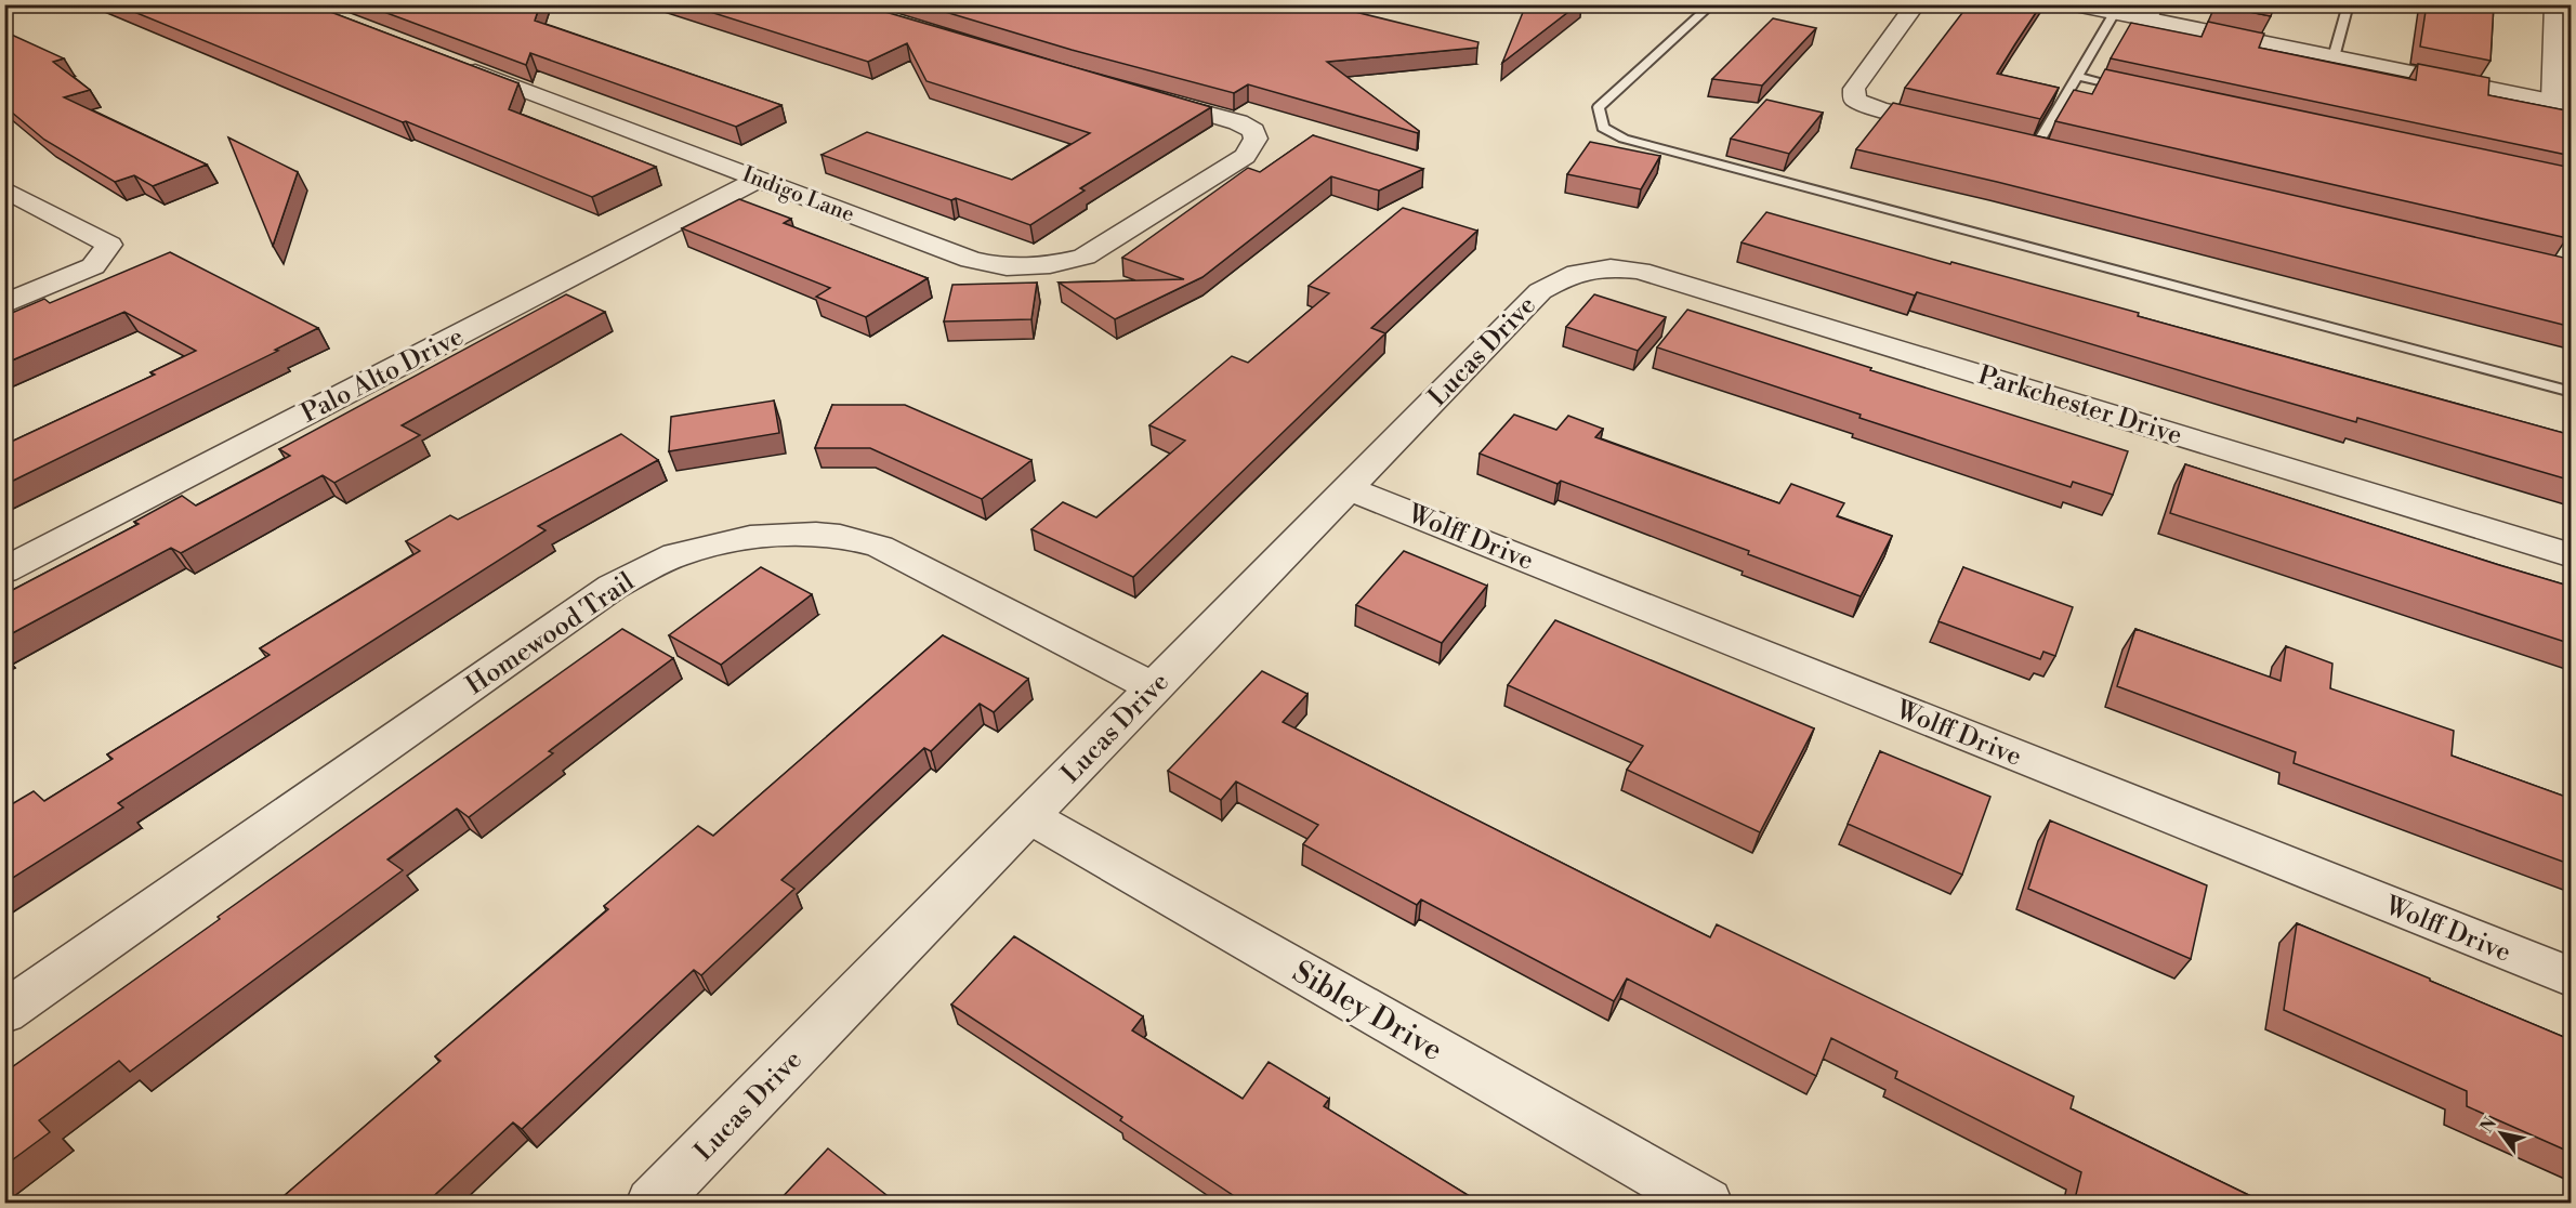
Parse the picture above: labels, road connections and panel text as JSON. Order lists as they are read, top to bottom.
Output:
{
  "streets": {
    "street": [
      "Indigo Lane",
      "Lucas Drive",
      "Palo Alto Drive",
      "Parkchester Drive",
      "Wolff Drive",
      "Homewood Trail",
      "Sibley Drive"
    ]
  },
  "crossings": [
    ["Indigo Lane", "Palo Alto Drive"],
    ["Lucas Drive", "Parkchester Drive"],
    ["Lucas Drive", "Wolff Drive"],
    ["Lucas Drive", "Homewood Trail"],
    ["Lucas Drive", "Sibley Drive"]
  ],
  "north": "top left"
}
